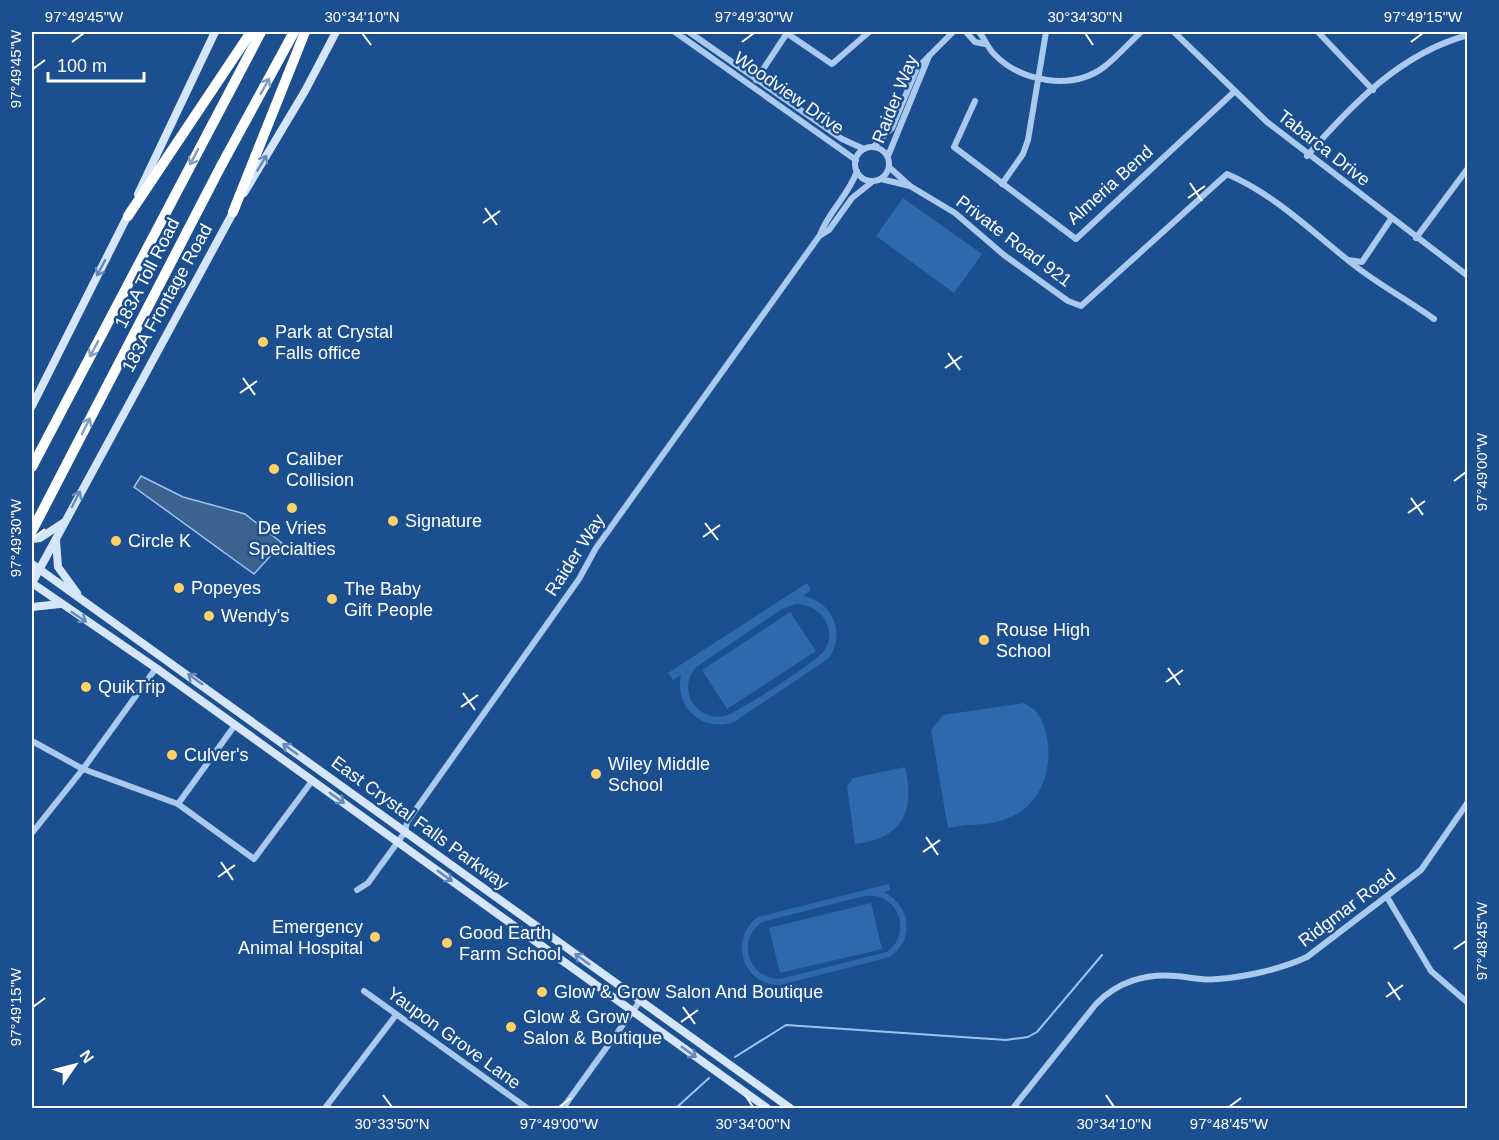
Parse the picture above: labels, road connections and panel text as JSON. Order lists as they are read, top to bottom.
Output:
{
  "streets": {
    "highway": ["183A Toll Road"],
    "main road": ["183A Frontage Road", "East Crystal Falls Parkway"],
    "street": [
      "Woodview Drive",
      "Raider Way",
      "Tabarca Drive",
      "Almeria Bend",
      "Private Road 921",
      "Ridgmar Road",
      "Yaupon Grove Lane"
    ]
  },
  "crossings": [
    ["Woodview Drive", "Raider Way"],
    ["Woodview Drive", "Private Road 921"],
    ["Raider Way", "Private Road 921"],
    ["Raider Way", "East Crystal Falls Parkway"],
    ["Tabarca Drive", "Almeria Bend"],
    ["183A Frontage Road", "East Crystal Falls Parkway"]
  ],
  "one_way": ["183A Frontage Road"],
  "places": [
    "Park at Crystal Falls office",
    "Caliber Collision",
    "De Vries Specialties",
    "Signature",
    "Circle K",
    "Popeyes",
    "The Baby Gift People",
    "Wendy's",
    "Rouse High School",
    "QuikTrip",
    "Culver's",
    "Wiley Middle School",
    "Emergency Animal Hospital",
    "Good Earth Farm School",
    "Glow & Grow Salon And Boutique",
    "Glow & Grow Salon & Boutique"
  ],
  "scale_bar": "100 m",
  "north": "top right",
  "coordinates": [
    "97°49'45\"W",
    "30°34'10\"N",
    "97°49'30\"W",
    "30°34'30\"N",
    "97°49'15\"W",
    "97°49'00\"W",
    "97°48'45\"W",
    "30°33'50\"N",
    "30°34'00\"N"
  ]
}
